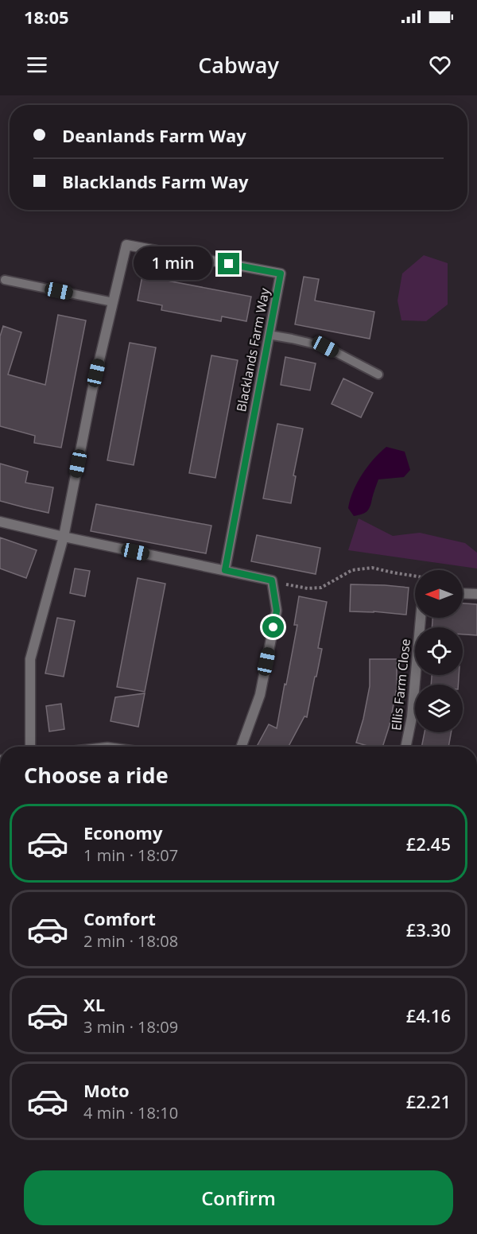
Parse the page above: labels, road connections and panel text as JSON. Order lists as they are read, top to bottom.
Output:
{
  "streets": {
    "street": ["Blacklands Farm Way", "Ellis Farm Close"]
  },
  "north": "left",
  "page": {
    "status": "18:05",
    "header": "Cabway",
    "banner": ["Deanlands Farm Way", "Blacklands Farm Way"],
    "bubble": "1 min",
    "heading": "Choose a ride",
    "list": [
      {
        "name": "Economy",
        "note": "1 min · 18:07",
        "value": "£2.45"
      },
      {
        "name": "Comfort",
        "note": "2 min · 18:08",
        "value": "£3.30"
      },
      {
        "name": "XL",
        "note": "3 min · 18:09",
        "value": "£4.16"
      },
      {
        "name": "Moto",
        "note": "4 min · 18:10",
        "value": "£2.21"
      }
    ],
    "buttons": "Confirm"
  }
}
